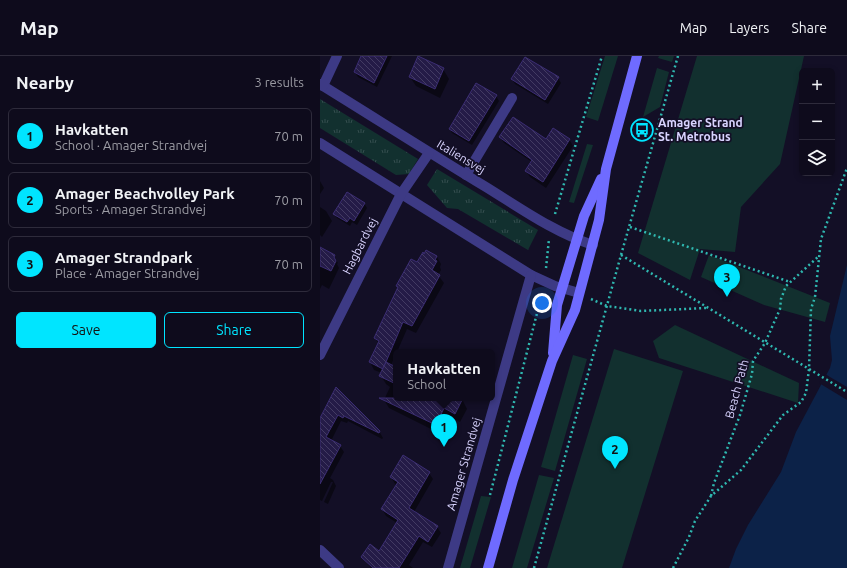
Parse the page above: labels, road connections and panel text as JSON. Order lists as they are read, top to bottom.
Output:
{
  "streets": {
    "street": ["Italiensvej", "Hagbardvej", "Amager Strandvej"],
    "path": ["Beach Path"]
  },
  "crossings": [
    ["Italiensvej", "Hagbardvej"]
  ],
  "places": {
    "bus stop": ["Amager Strand St. Metrobus"]
  },
  "page": {
    "header": "Map",
    "nav": ["Map", "Layers", "Share"],
    "heading": ["Nearby", "3 results"],
    "map_buttons": ["+", "−"],
    "list": [
      {
        "mark": "1",
        "name": "Havkatten",
        "note": "School · Amager Strandvej",
        "value": "70 m"
      },
      {
        "mark": "2",
        "name": "Amager Beachvolley Park",
        "note": "Sports · Amager Strandvej",
        "value": "70 m"
      },
      {
        "mark": "3",
        "name": "Amager Strandpark",
        "note": "Place · Amager Strandvej",
        "value": "70 m"
      }
    ],
    "pins": ["3", "1", "2"],
    "buttons": ["Save", "Share"],
    "popup": ["Havkatten", "School"]
  }
}
